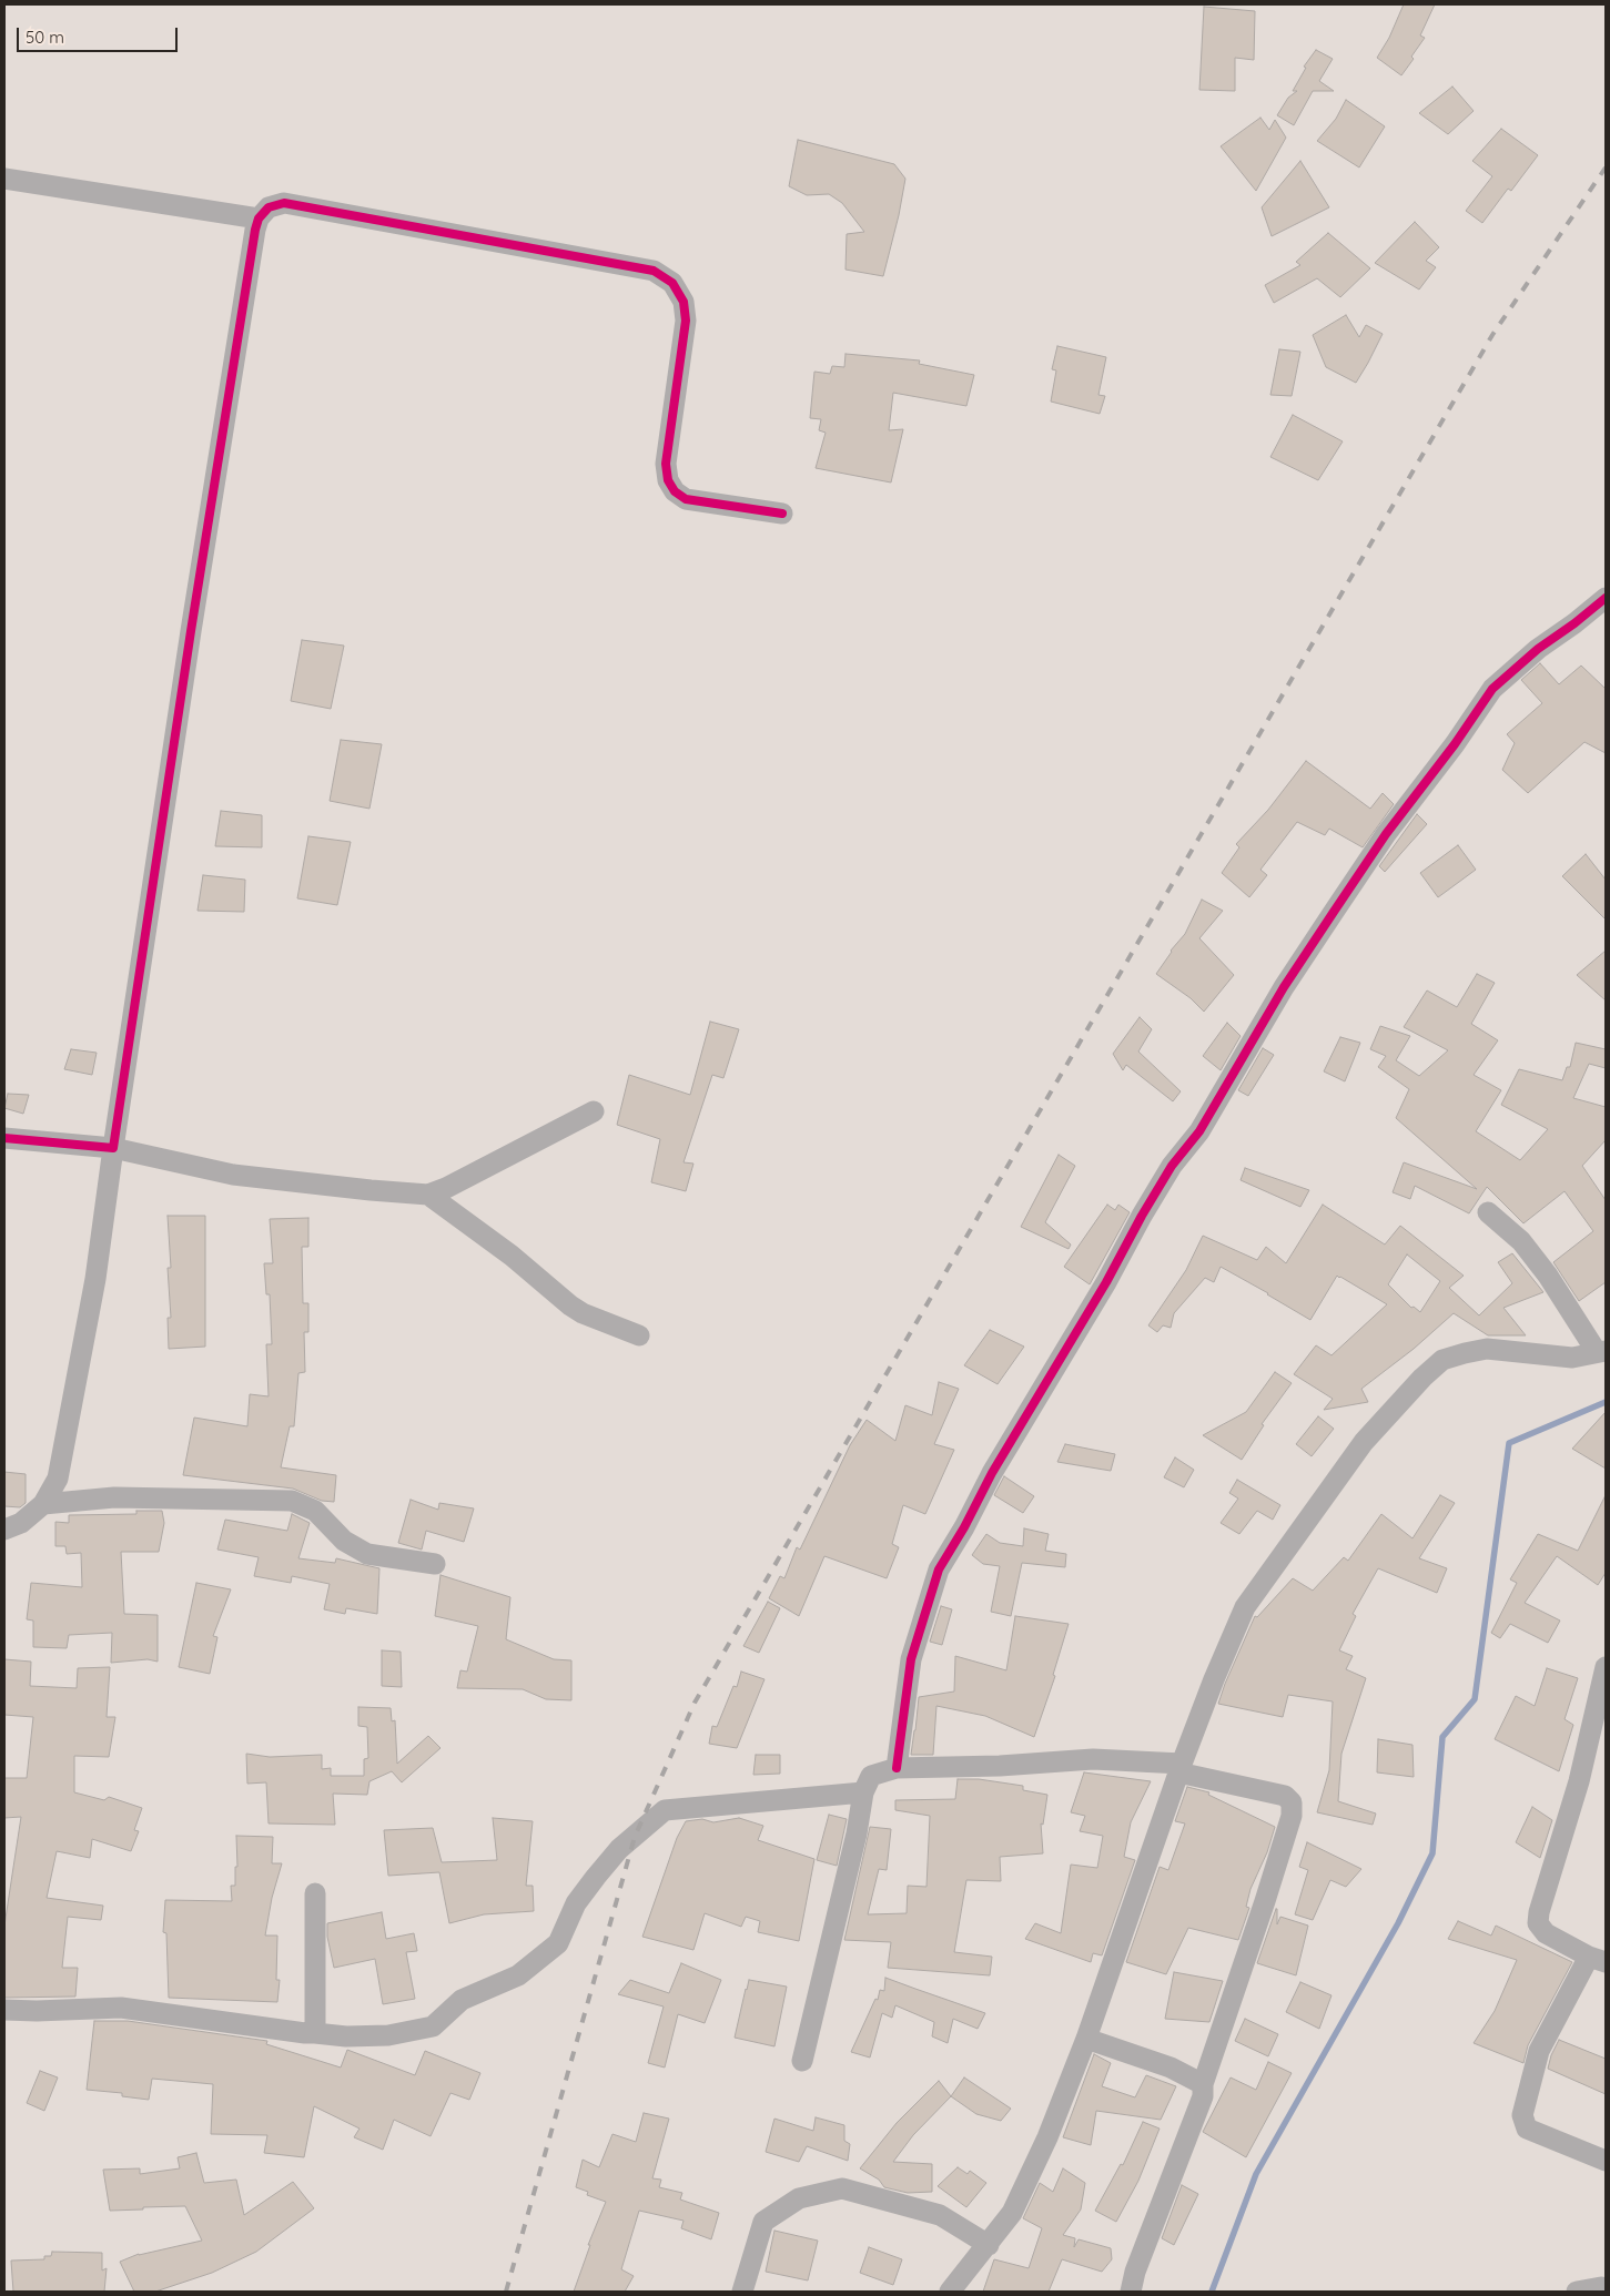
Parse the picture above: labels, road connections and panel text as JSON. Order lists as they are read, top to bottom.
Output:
{
  "scale_bar": "50 m"
}
